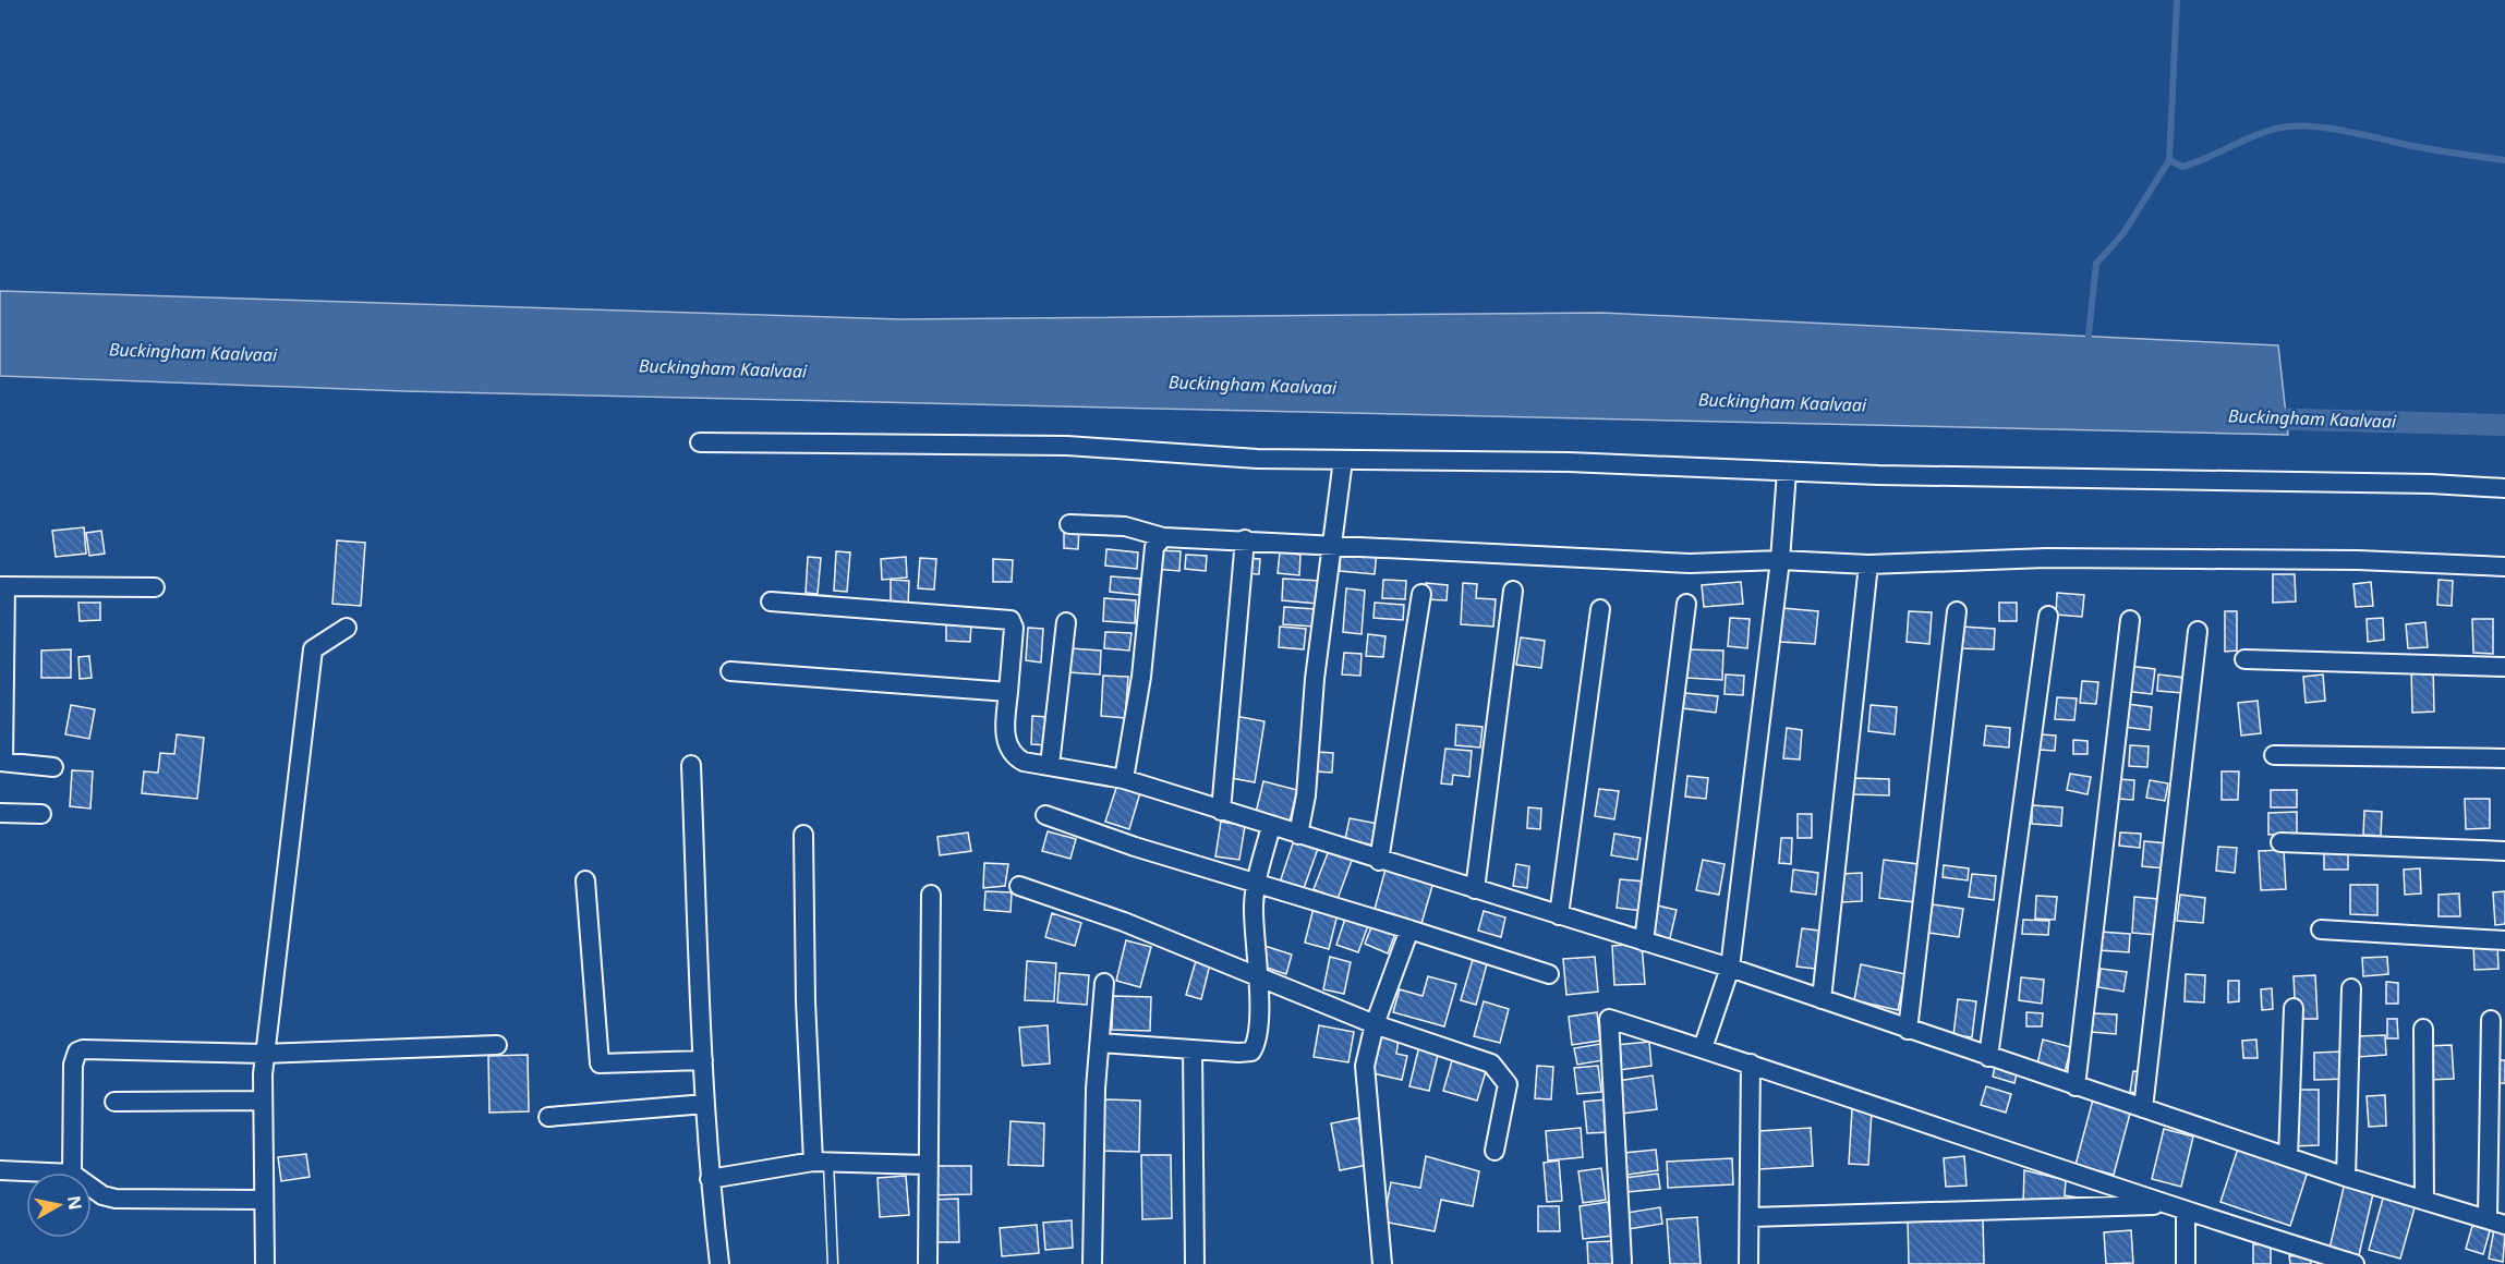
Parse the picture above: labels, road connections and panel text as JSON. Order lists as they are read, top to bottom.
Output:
{
  "water": ["Buckingham Kaalvaai"],
  "north": "right"
}
